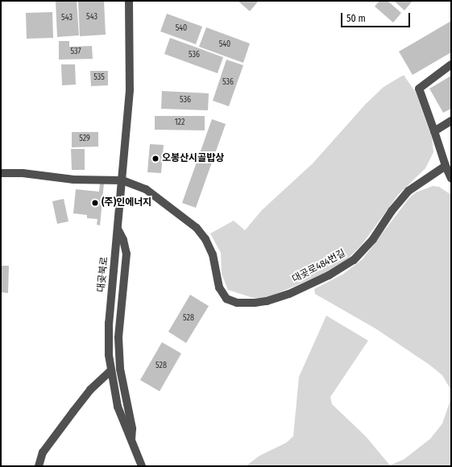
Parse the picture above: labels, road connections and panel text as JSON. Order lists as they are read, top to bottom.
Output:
{
  "streets": {
    "street": ["대곶로484번길", "대곶북로"]
  },
  "crossings": [
    ["대곶로484번길", "대곶북로"]
  ],
  "places": ["오봉산시골밥상", "(주)인에너지"],
  "house_numbers": [
    "543",
    "543",
    "540",
    "540",
    "537",
    "536",
    "535",
    "536",
    "536",
    "122",
    "529",
    "528",
    "528"
  ],
  "scale_bar": "50 m"
}
